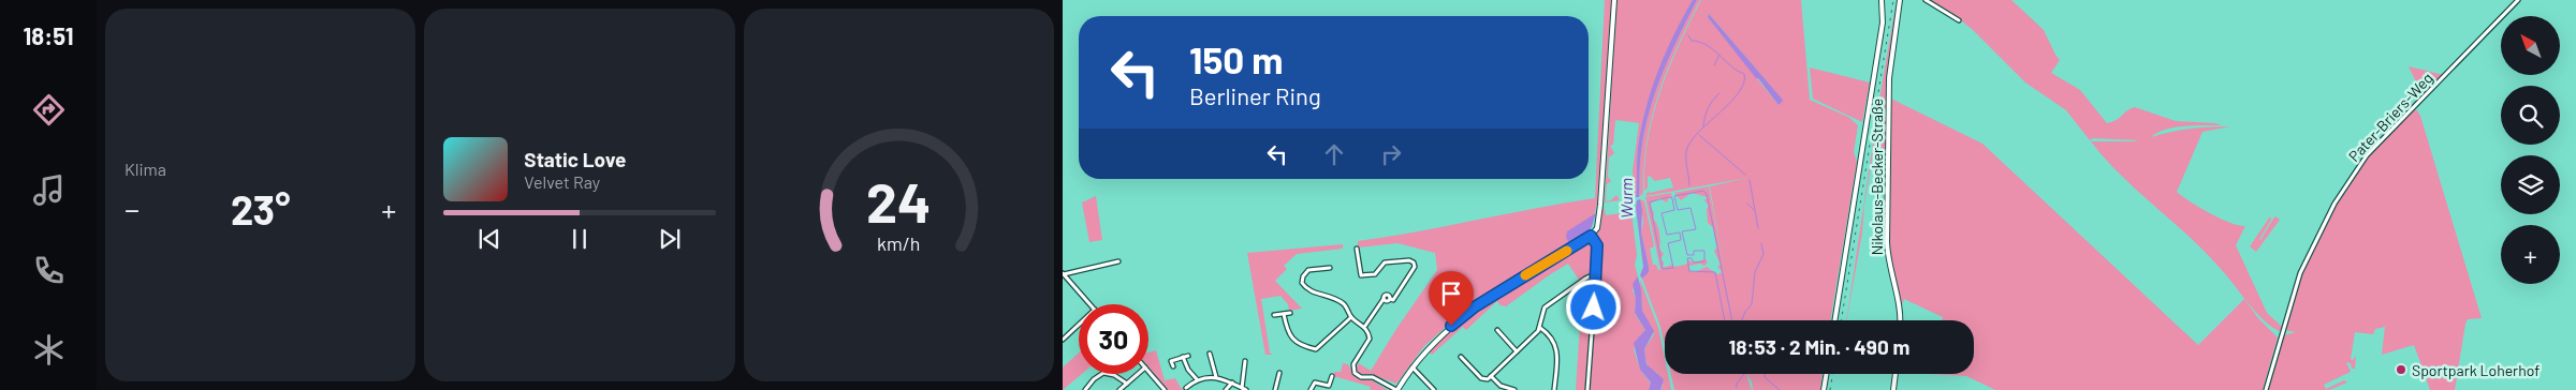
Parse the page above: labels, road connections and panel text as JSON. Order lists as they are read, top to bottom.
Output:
{
  "streets": {
    "main road": ["Nikolaus-Becker-Straße"],
    "street": ["Pater-Briers-Weg"]
  },
  "water": ["Wurm"],
  "places": ["Sportpark Loherhof"],
  "north": "top left",
  "page": {
    "tabs": "18:51",
    "tile": "Klima",
    "map_buttons": "+",
    "turn": ["150 m", "Berliner Ring"],
    "song": ["Static Love", "Velvet Ray"],
    "heat": ["−", "23°", "+"],
    "limit": "30",
    "trip": "18:53 · 2 Min. · 490 m",
    "gauge": ["24", "km/h"]
  }
}
